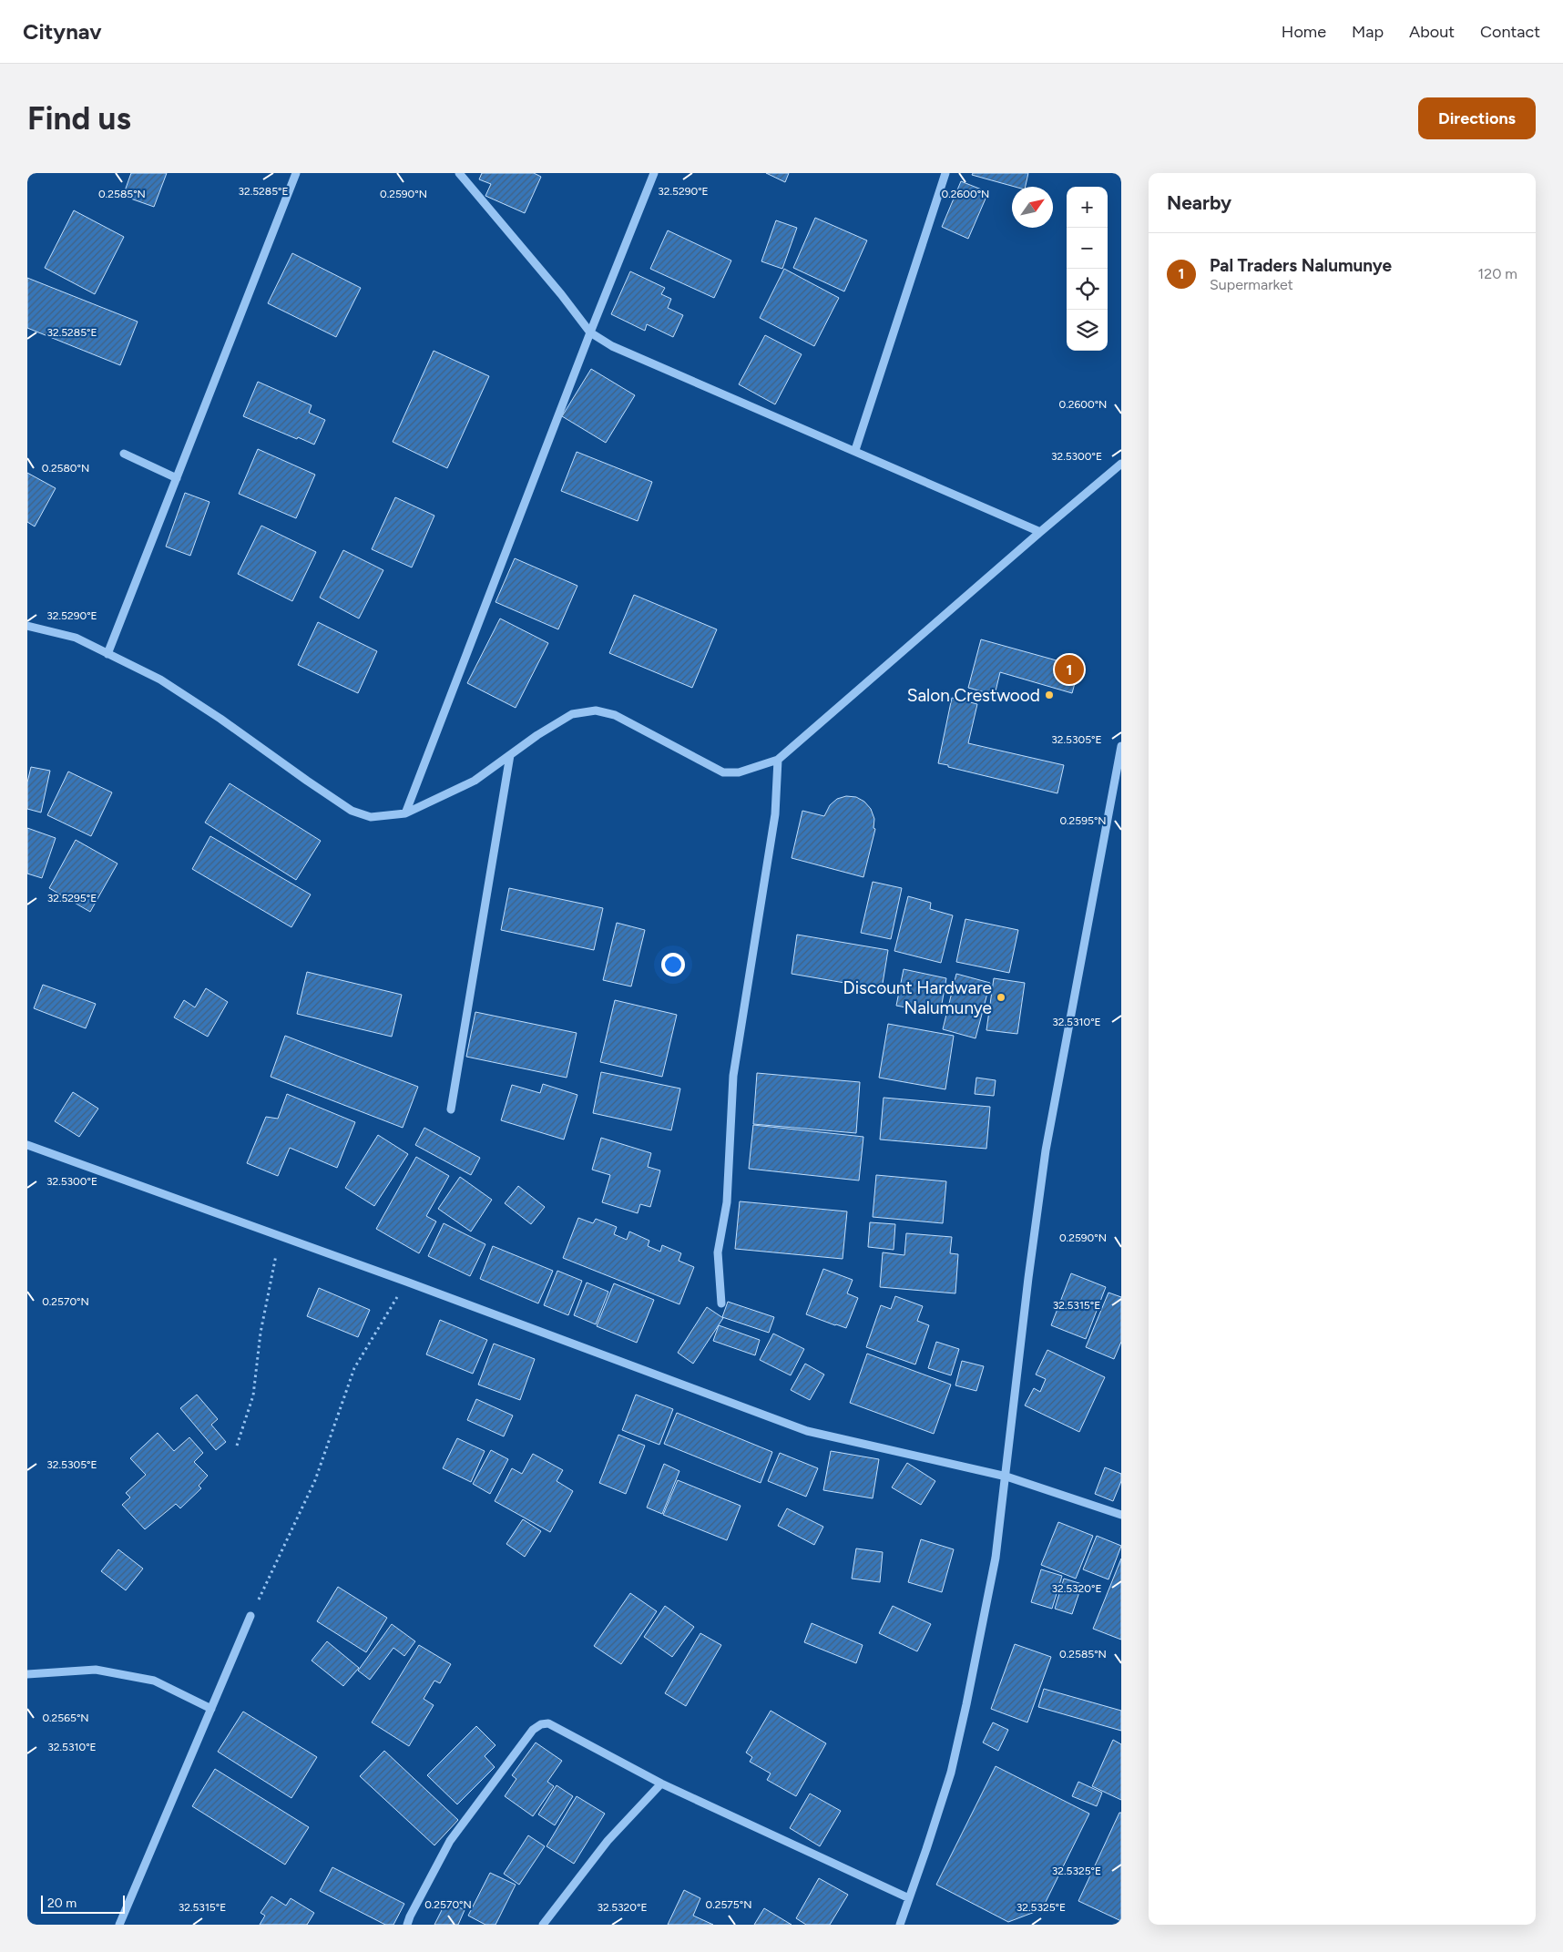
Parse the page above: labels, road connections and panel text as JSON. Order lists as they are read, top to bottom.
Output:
{
  "places": ["Salon Crestwood", "Discount Hardware Nalumunye"],
  "scale_bar": "20 m",
  "north": "top right",
  "page": {
    "header": "Citynav",
    "nav": [
      "Home",
      "Map",
      "About",
      "Contact"
    ],
    "buttons": "Directions",
    "title": "Find us",
    "heading": "Nearby",
    "map_buttons": ["+", "−"],
    "list": [
      {
        "mark": "1",
        "name": "Pal Traders Nalumunye",
        "note": "Supermarket",
        "value": "120 m"
      }
    ],
    "pins": "1",
    "scale": "20 m"
  },
  "coordinates": [
    "32.5290°E",
    "32.5285°E",
    "0.2585°N",
    "0.2590°N",
    "0.2600°N",
    "32.5300°E",
    "0.2580°N",
    "32.5305°E",
    "0.2595°N",
    "32.5295°E",
    "32.5310°E",
    "0.2570°N",
    "32.5315°E",
    "32.5320°E",
    "0.2565°N",
    "32.5325°E",
    "0.2575°N"
  ]
}
